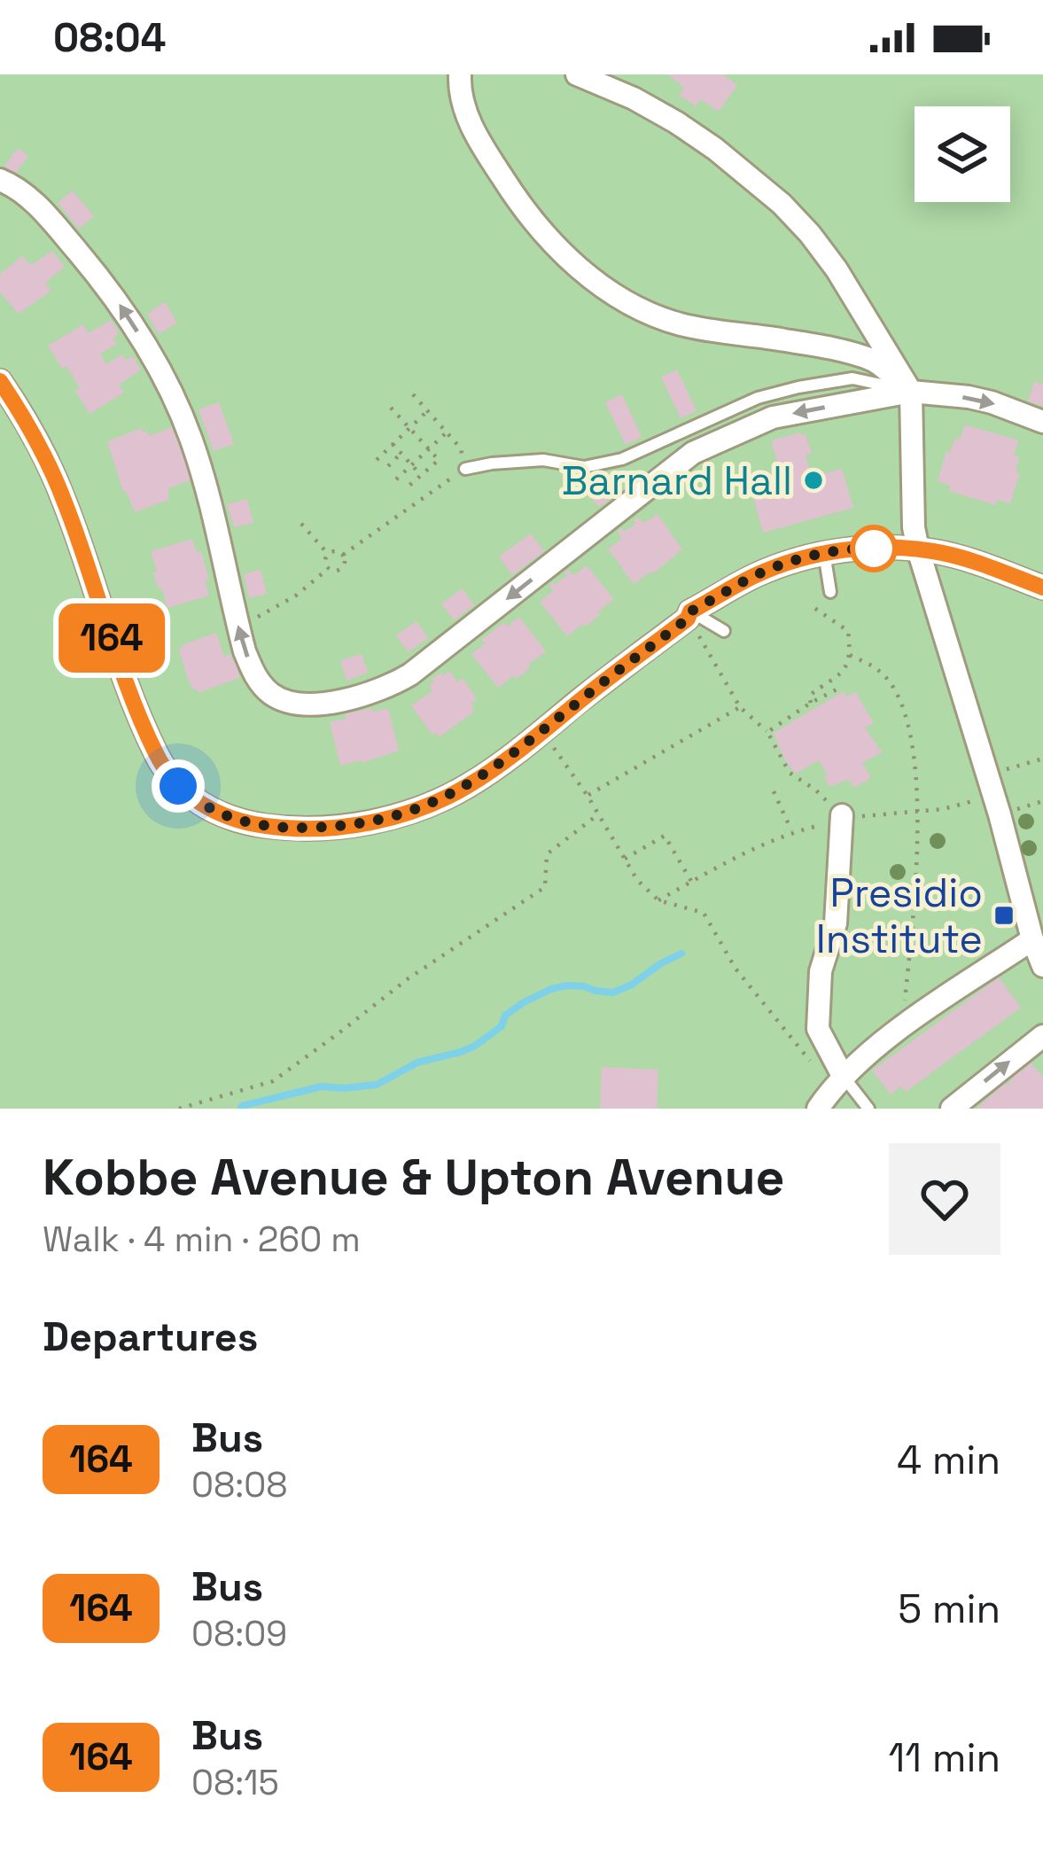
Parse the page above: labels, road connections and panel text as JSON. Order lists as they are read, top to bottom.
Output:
{
  "places": {
    "other": ["Barnard Hall"],
    "transit": ["Presidio Institute"]
  },
  "lines": ["bus line 164"],
  "page": {
    "status": "08:04",
    "on_map": "164",
    "heading": [
      ["Kobbe Avenue & Upton Avenue", "Walk · 4 min · 260 m"],
      "Departures"
    ],
    "list": [
      {
        "mark": "164",
        "name": "Bus",
        "note": "08:08",
        "value": "4 min"
      },
      {
        "mark": "164",
        "name": "Bus",
        "note": "08:09",
        "value": "5 min"
      },
      {
        "mark": "164",
        "name": "Bus",
        "note": "08:15",
        "value": "11 min"
      }
    ]
  }
}
